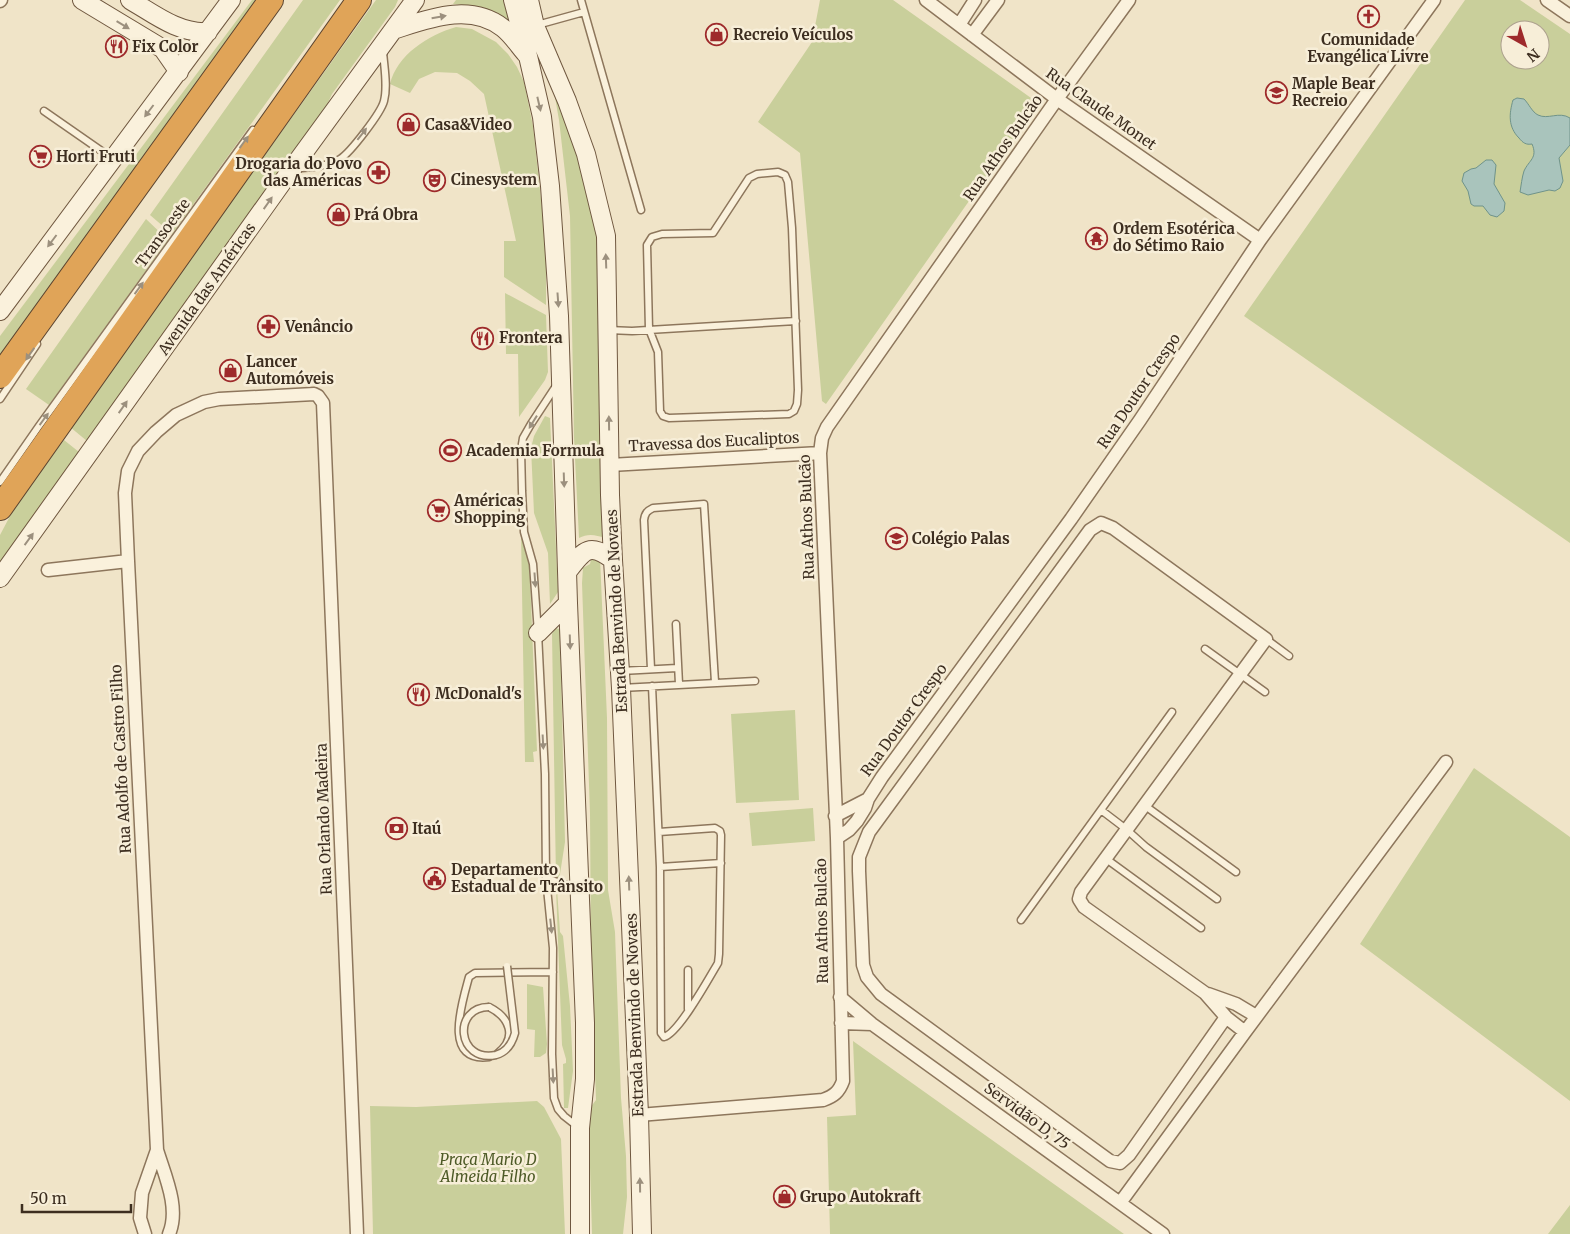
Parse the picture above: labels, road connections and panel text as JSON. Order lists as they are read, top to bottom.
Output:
{
  "streets": {
    "street": [
      "Rua Claude Monet",
      "Rua Athos Bulcão",
      "Avenida das Américas",
      "Rua Doutor Crespo",
      "Travessa dos Eucaliptos",
      "Estrada Benvindo de Novaes",
      "Rua Adolfo de Castro Filho",
      "Rua Orlando Madeira",
      "Servidão D, 75"
    ],
    "lane": ["Transoeste"]
  },
  "crossings": [
    ["Rua Claude Monet", "Rua Athos Bulcão"],
    ["Rua Claude Monet", "Rua Doutor Crespo"],
    ["Rua Athos Bulcão", "Rua Doutor Crespo"],
    ["Rua Athos Bulcão", "Travessa dos Eucaliptos"],
    ["Rua Athos Bulcão", "Estrada Benvindo de Novaes"],
    ["Rua Athos Bulcão", "Servidão D, 75"],
    ["Travessa dos Eucaliptos", "Estrada Benvindo de Novaes"],
    ["Rua Adolfo de Castro Filho", "Rua Orlando Madeira"]
  ],
  "one_way": ["Transoeste"],
  "parks": ["Praça Mario D Almeida Filho"],
  "places": {
    "church": ["Comunidade Evangélica Livre"],
    "shop": [
      "Recreio Veículos",
      "Casa&Video",
      "Prá Obra",
      "Lancer Automóveis",
      "Grupo Autokraft"
    ],
    "restaurant": ["Fix Color", "Frontera", "McDonald's"],
    "school or university": ["Maple Bear Recreio", "Colégio Palas"],
    "supermarket": ["Horti Fruti", "Américas Shopping"],
    "pharmacy": ["Drogaria do Povo das Américas", "Venâncio"],
    "theatre": ["Cinesystem"],
    "temple": ["Ordem Esotérica do Sétimo Raio"],
    "sports": ["Academia Formula"],
    "bank": ["Itaú"],
    "public building": ["Departamento Estadual de Trânsito"]
  },
  "scale_bar": "50 m",
  "north": "bottom right"
}
